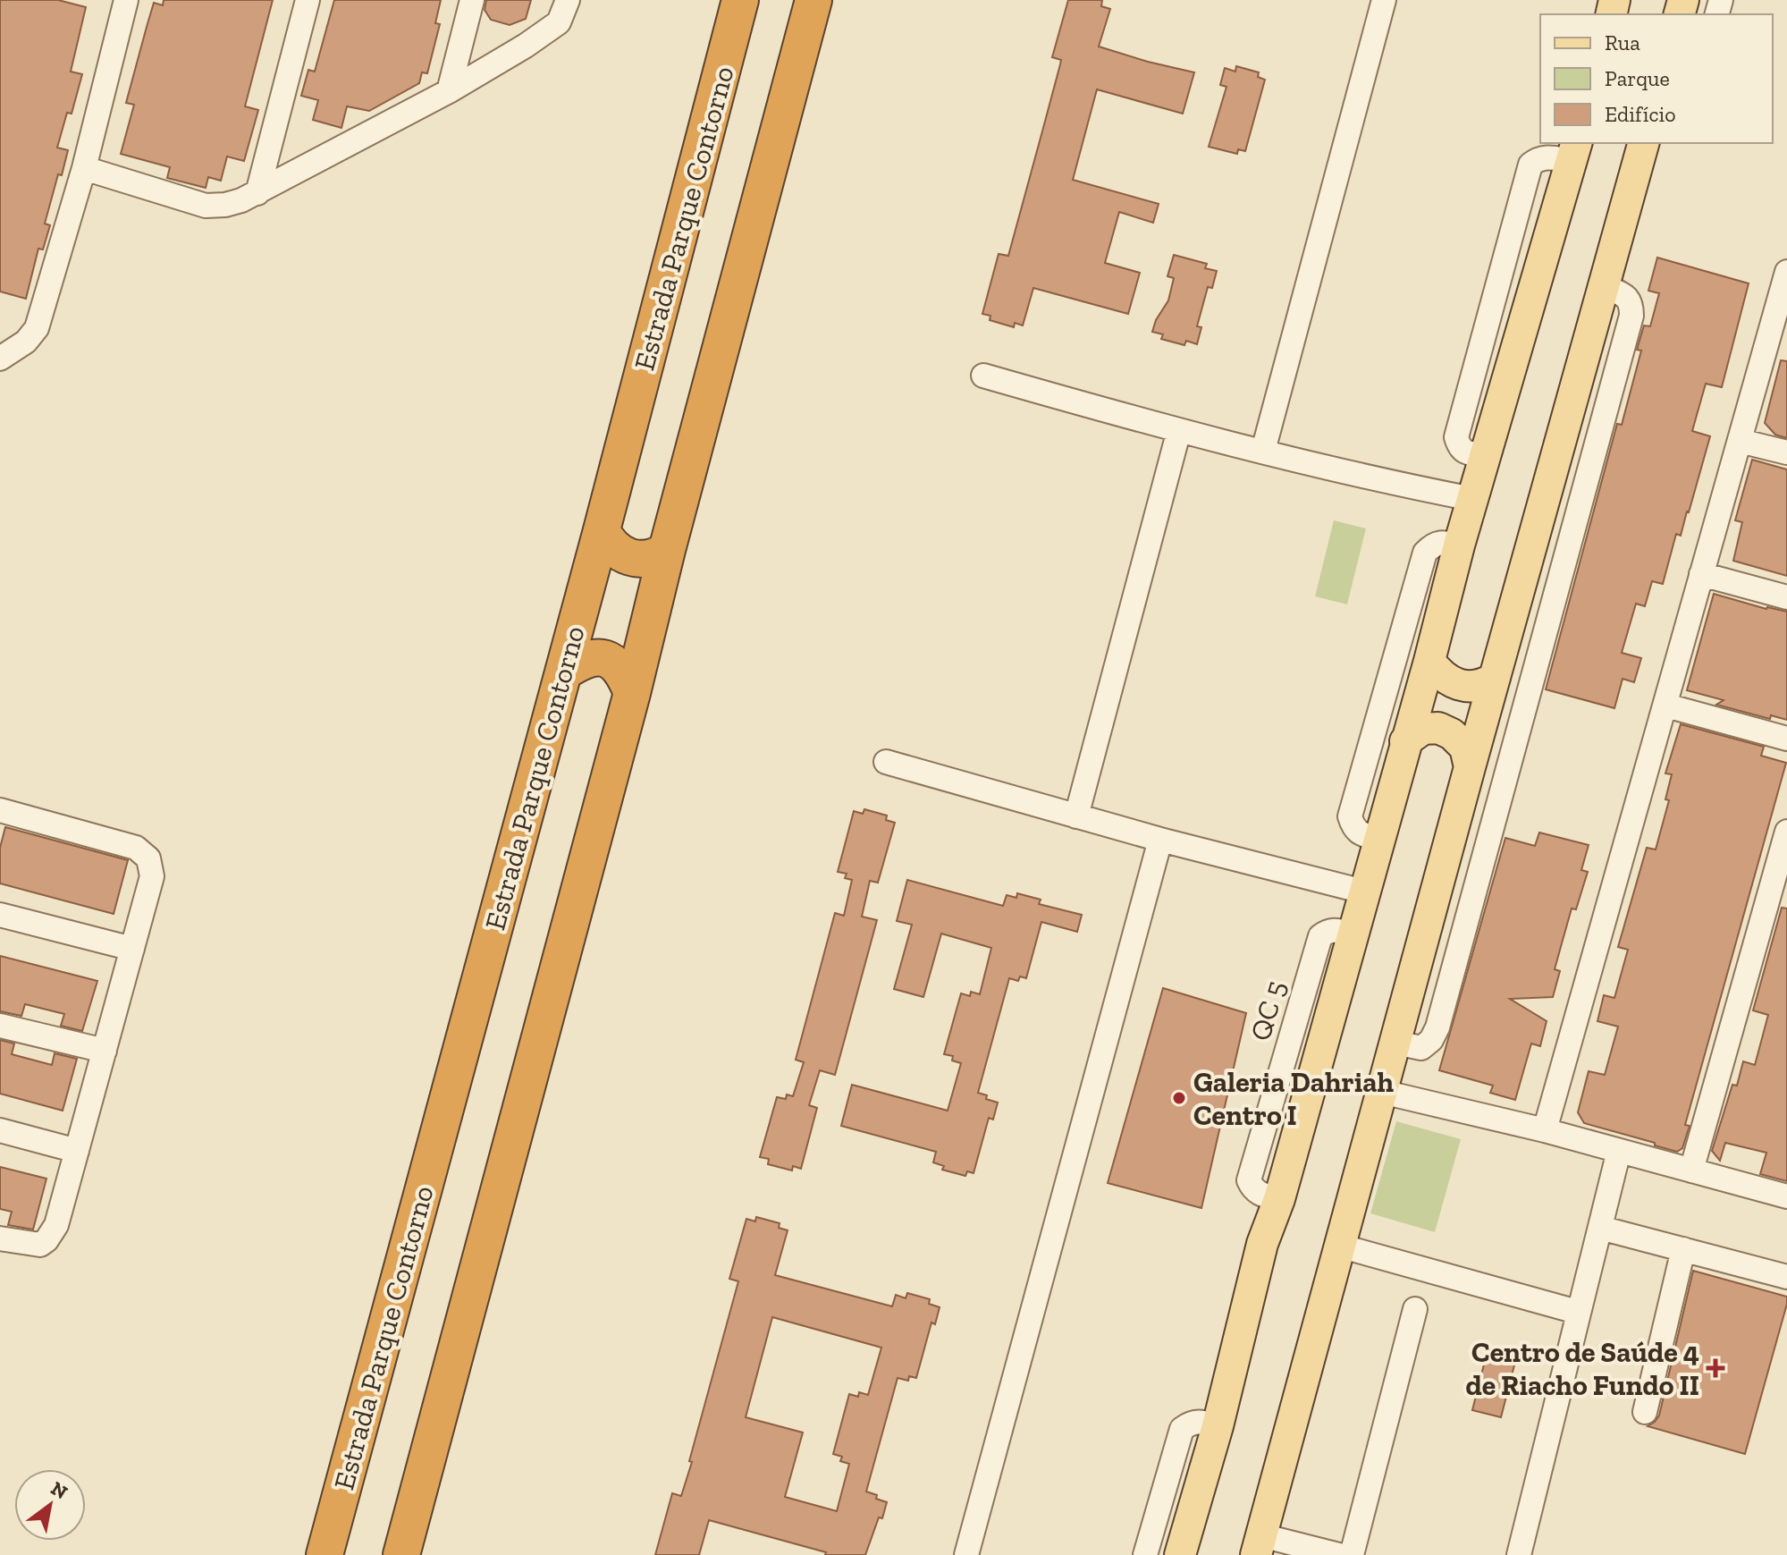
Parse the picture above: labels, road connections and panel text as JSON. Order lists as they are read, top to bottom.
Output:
{
  "streets": {
    "highway": ["Estrada Parque Contorno"]
  },
  "places": {
    "other": ["Galeria Dahriah Centro I"],
    "health": ["Centro de Saúde 4 de Riacho Fundo II"]
  },
  "legend": ["Rua", "Parque", "Edifício"],
  "north": "top right"
}
